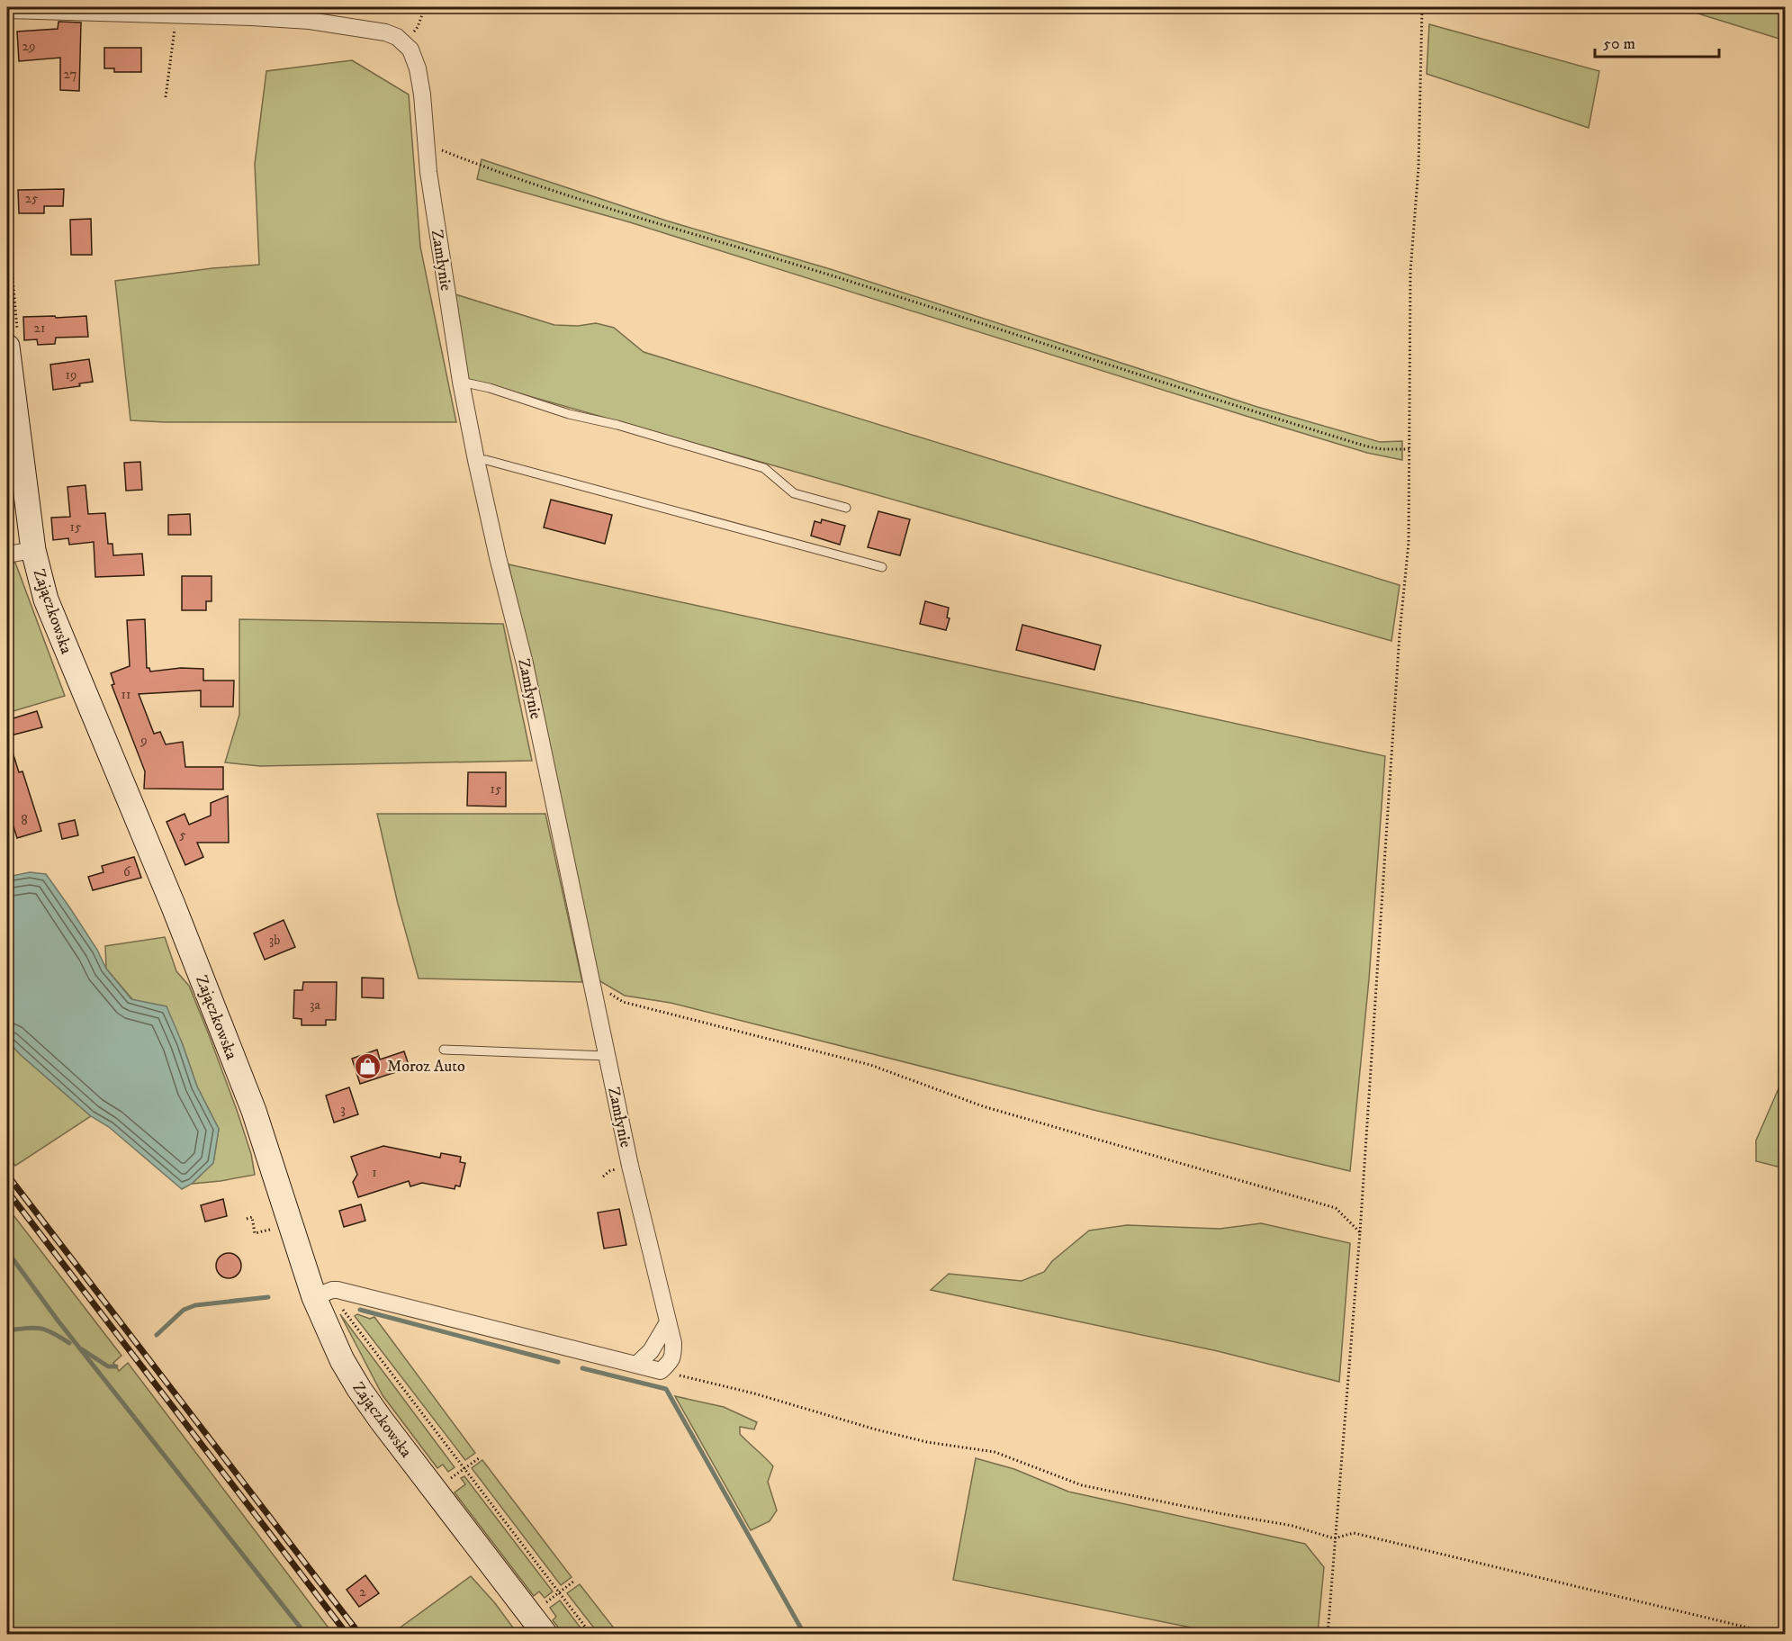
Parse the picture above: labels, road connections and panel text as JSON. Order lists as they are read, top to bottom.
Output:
{
  "streets": {
    "main road": ["Zajączkowska"],
    "street": ["Zamłynie"]
  },
  "places": {
    "shop": ["Moroz Auto"]
  },
  "house_numbers": [
    "29",
    "27",
    "25",
    "21",
    "19",
    "15",
    "11",
    "9",
    "15",
    "8",
    "5",
    "6",
    "3b",
    "3a",
    "3",
    "1",
    "2"
  ],
  "scale_bar": "50 m"
}
